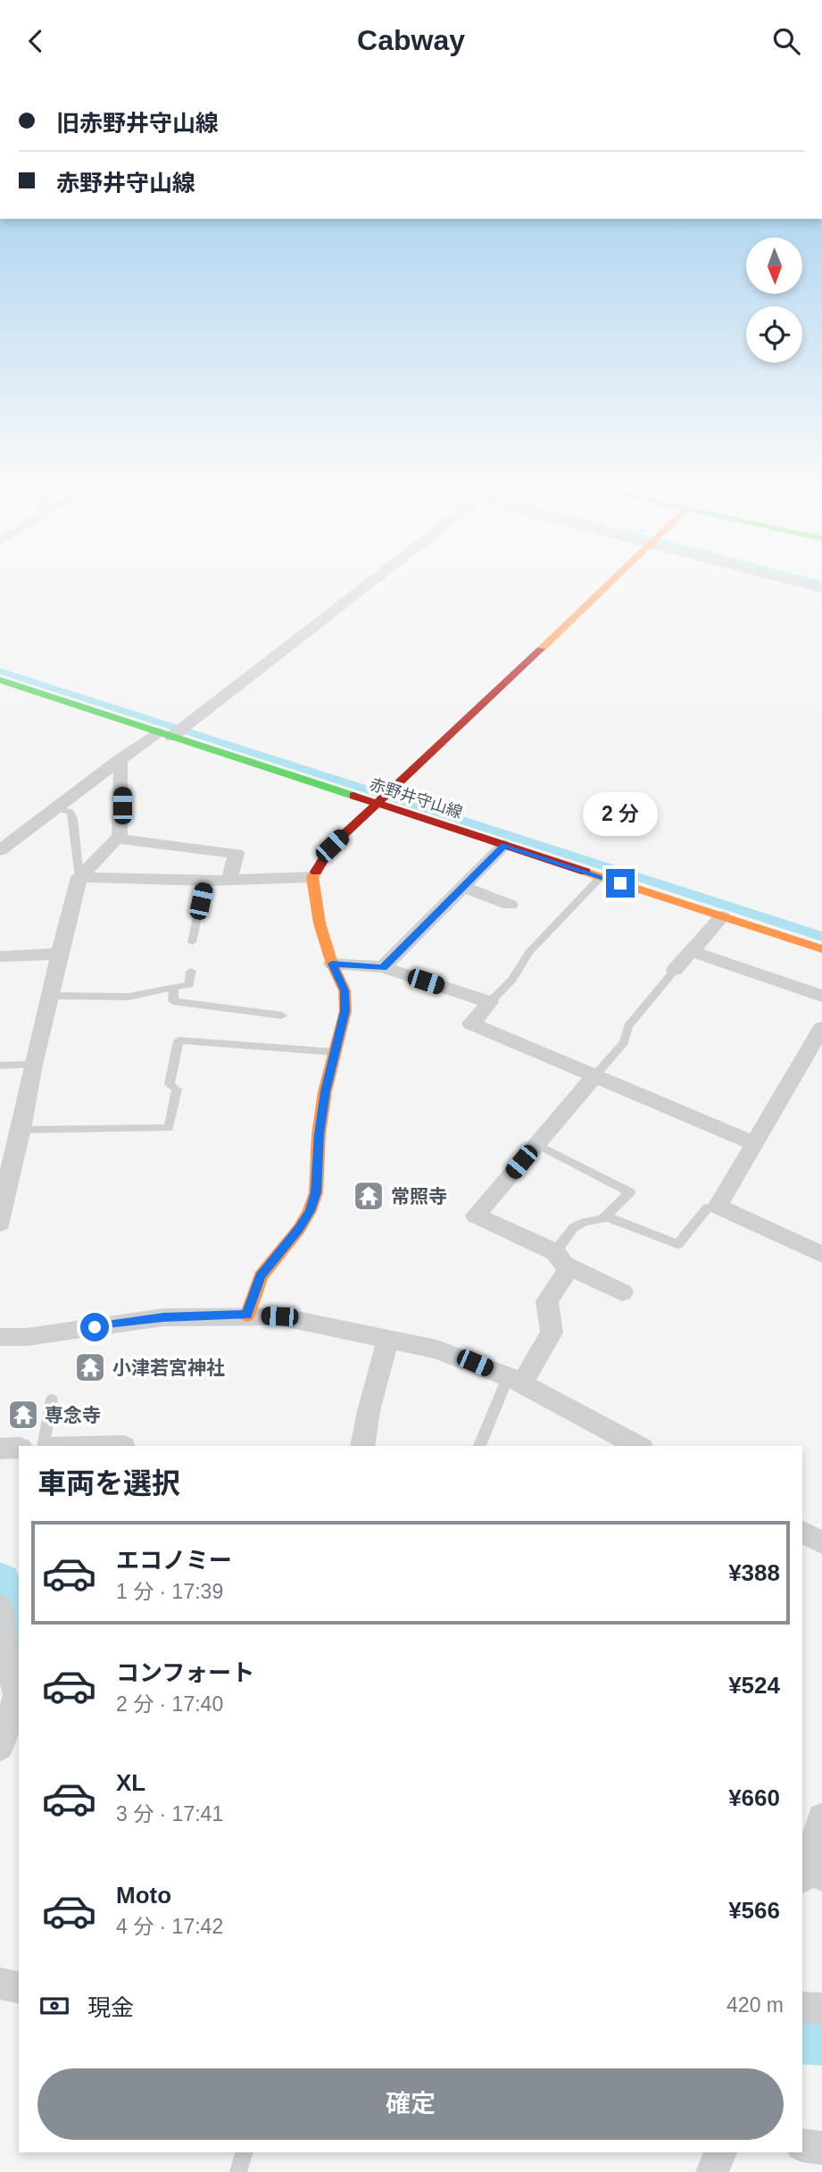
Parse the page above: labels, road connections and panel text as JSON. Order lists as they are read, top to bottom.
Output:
{
  "streets": {
    "street": ["赤野井守山線"]
  },
  "places": {
    "temple": ["常照寺", "小津若宮神社", "専念寺"]
  },
  "north": "bottom",
  "page": {
    "header": "Cabway",
    "banner": ["旧赤野井守山線", "赤野井守山線"],
    "bubble": "2 分",
    "heading": "車両を選択",
    "list": [
      {
        "name": "エコノミー",
        "note": "1 分 · 17:39",
        "value": "¥388"
      },
      {
        "name": "コンフォート",
        "note": "2 分 · 17:40",
        "value": "¥524"
      },
      {
        "name": "XL",
        "note": "3 分 · 17:41",
        "value": "¥660"
      },
      {
        "name": "Moto",
        "note": "4 分 · 17:42",
        "value": "¥566"
      }
    ],
    "pay": ["現金", "420 m"],
    "buttons": "確定"
  }
}
